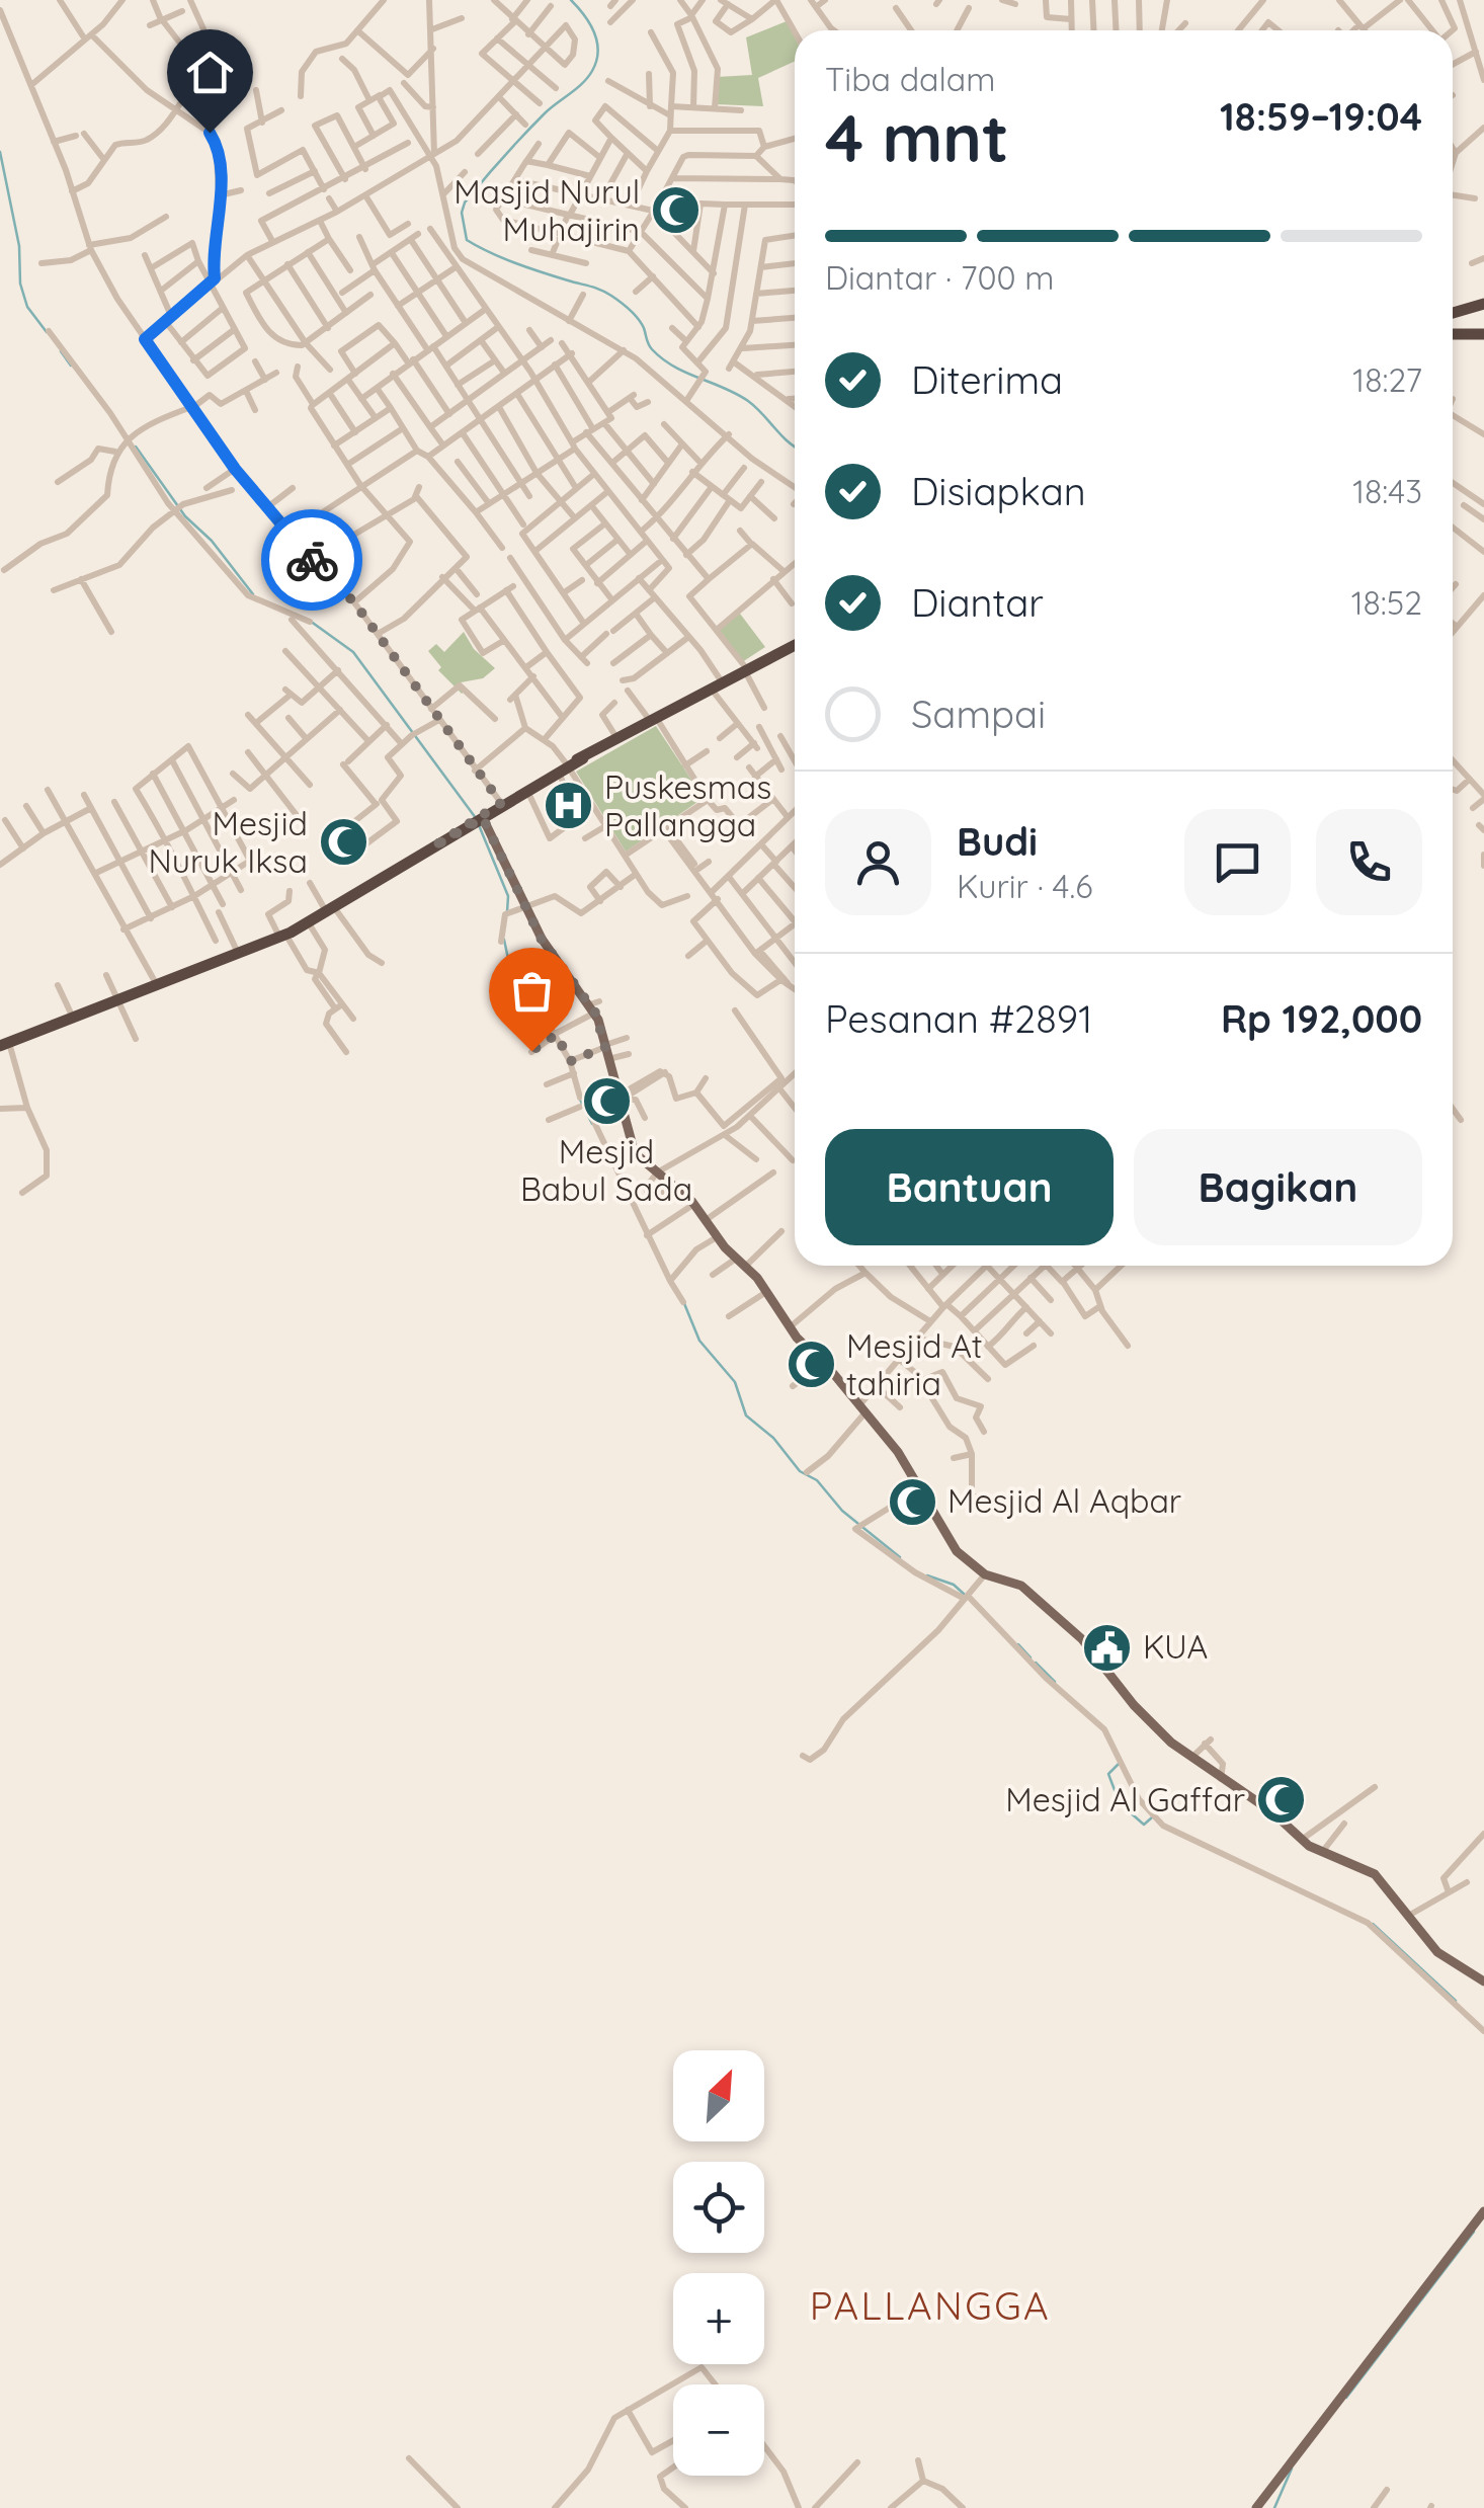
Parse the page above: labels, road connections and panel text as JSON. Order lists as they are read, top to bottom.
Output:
{
  "districts": ["PALLANGGA"],
  "places": {
    "mosque": [
      "Masjid Nurul Muhajirin",
      "Mesjid Nuruk Iksa",
      "Mesjid Babul Sada",
      "Mesjid At tahiria",
      "Mesjid Al Aqbar",
      "Mesjid Al Gaffar"
    ],
    "hospital": ["Puskesmas Pallangga"],
    "public building": ["KUA"]
  },
  "north": "top right",
  "page": {
    "heading": ["4 mnt", "Tiba dalam", "18:59–19:04"],
    "panel": [
      "Budi",
      "Kurir · 4.6",
      "Pesanan #2891",
      "Rp 192,000"
    ],
    "bar": "Diantar · 700 m",
    "list": [
      ["Diterima", "18:27"],
      ["Disiapkan", "18:43"],
      ["Diantar", "18:52"],
      "Sampai"
    ],
    "buttons": ["Bantuan", "Bagikan"],
    "map_buttons": ["+", "−"]
  }
}
